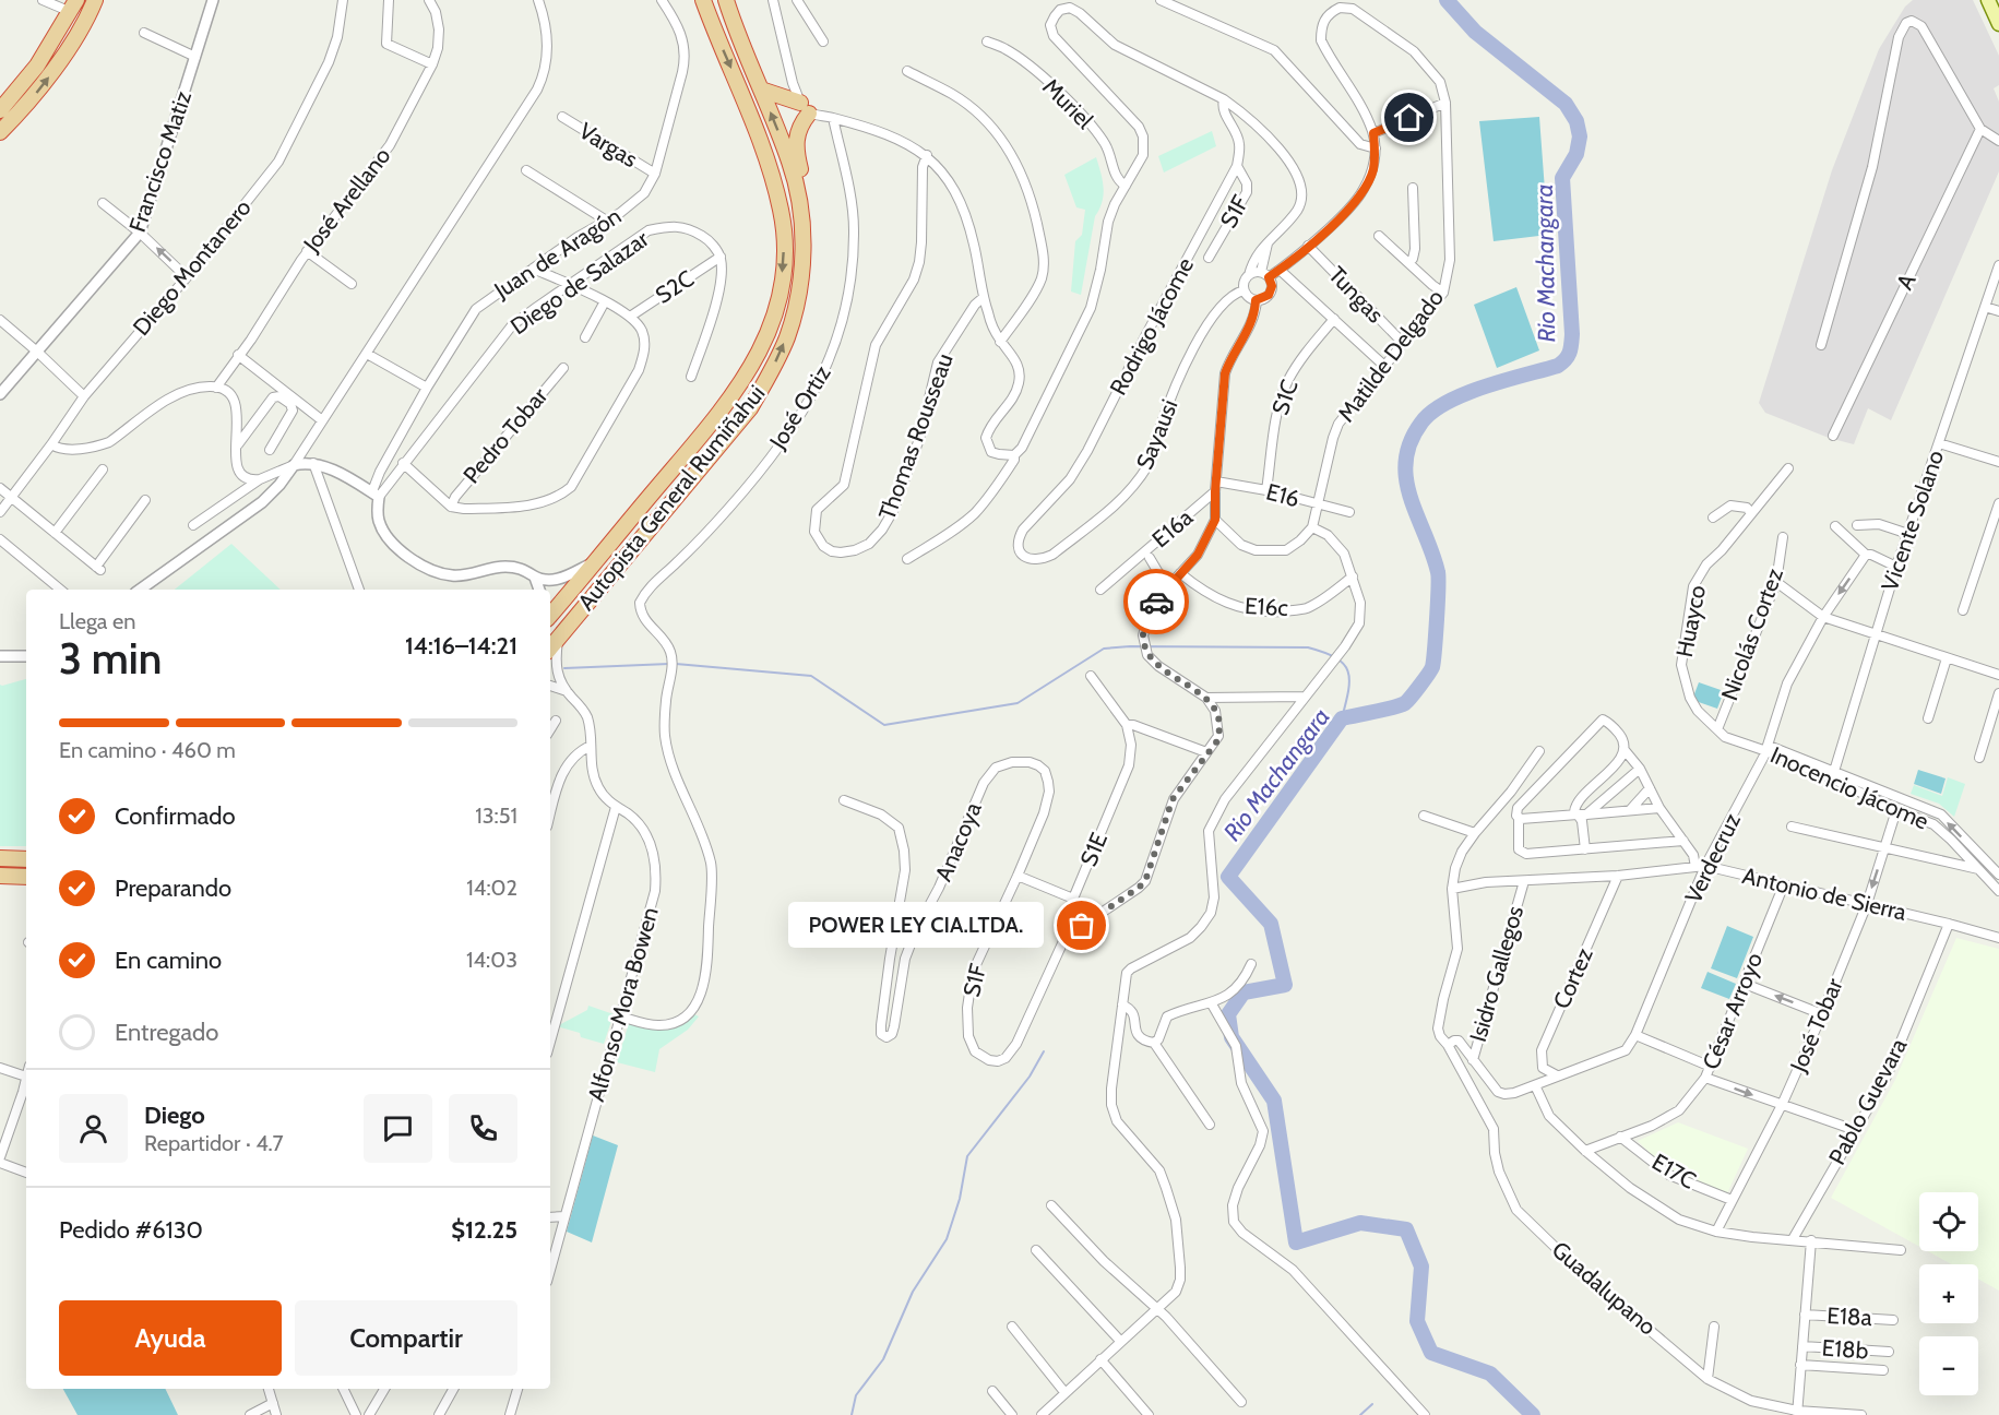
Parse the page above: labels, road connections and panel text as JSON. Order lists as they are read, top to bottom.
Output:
{
  "streets": {
    "highway": ["Autopista General Rumiñahui"],
    "street": [
      "Muriel",
      "Vargas",
      "Francisco Matiz",
      "José Arellano",
      "S1F",
      "Juan de Aragón",
      "Diego Montanero",
      "A",
      "Diego de Salazar",
      "S2C",
      "Tungas",
      "Rodrigo Jácome",
      "Matilde Delgado",
      "S1C",
      "José Ortiz",
      "Sayausi",
      "Pedro Tobar",
      "Thomas Rousseau",
      "E16",
      "Vicente Solano",
      "E16a",
      "E16c",
      "Huayco",
      "Nicolás Cortez",
      "Inocencio Jácome",
      "Anacoya",
      "S1E",
      "Verdecruz",
      "Antonio de Sierra",
      "Isidro Gallegos",
      "Cortez",
      "Alfonso Mora Bowen",
      "César Arroyo",
      "José Tobar",
      "Pablo Guevara",
      "E17C",
      "Guadalupano",
      "E18a",
      "E18b"
    ]
  },
  "crossings": [
    ["Vargas", "Juan de Aragón"],
    ["S1F", "Rodrigo Jácome"],
    ["S1F", "Anacoya"],
    ["S1F", "S1E"],
    ["Juan de Aragón", "Diego de Salazar"],
    ["Diego de Salazar", "S2C"],
    ["Tungas", "Matilde Delgado"],
    ["Rodrigo Jácome", "Sayausi"],
    ["Matilde Delgado", "E16"],
    ["S1C", "E16"],
    ["José Ortiz", "Alfonso Mora Bowen"],
    ["Autopista General Rumiñahui", "Alfonso Mora Bowen"],
    ["Vicente Solano", "Inocencio Jácome"],
    ["Huayco", "Nicolás Cortez"],
    ["Huayco", "Inocencio Jácome"],
    ["Nicolás Cortez", "Inocencio Jácome"],
    ["Inocencio Jácome", "Verdecruz"],
    ["Inocencio Jácome", "José Tobar"],
    ["Verdecruz", "Antonio de Sierra"],
    ["Verdecruz", "Isidro Gallegos"],
    ["Verdecruz", "Cortez"],
    ["Antonio de Sierra", "Isidro Gallegos"],
    ["Antonio de Sierra", "Cortez"],
    ["Antonio de Sierra", "César Arroyo"],
    ["Antonio de Sierra", "José Tobar"],
    ["Antonio de Sierra", "Pablo Guevara"],
    ["Antonio de Sierra", "Guadalupano"],
    ["César Arroyo", "E17C"],
    ["José Tobar", "E17C"]
  ],
  "water": ["Rio Machangara"],
  "places": ["POWER LEY CIA.LTDA."],
  "page": {
    "heading": ["3 min", "Llega en", "14:16–14:21"],
    "panel": [
      "Diego",
      "Repartidor · 4.7",
      "Pedido #6130",
      "$12.25"
    ],
    "bar": "En camino · 460 m",
    "list": [
      ["Confirmado", "13:51"],
      ["Preparando", "14:02"],
      ["En camino", "14:03"],
      "Entregado"
    ],
    "bubble": "POWER LEY CIA.LTDA.",
    "map_buttons": ["+", "−"],
    "buttons": ["Ayuda", "Compartir"]
  }
}
